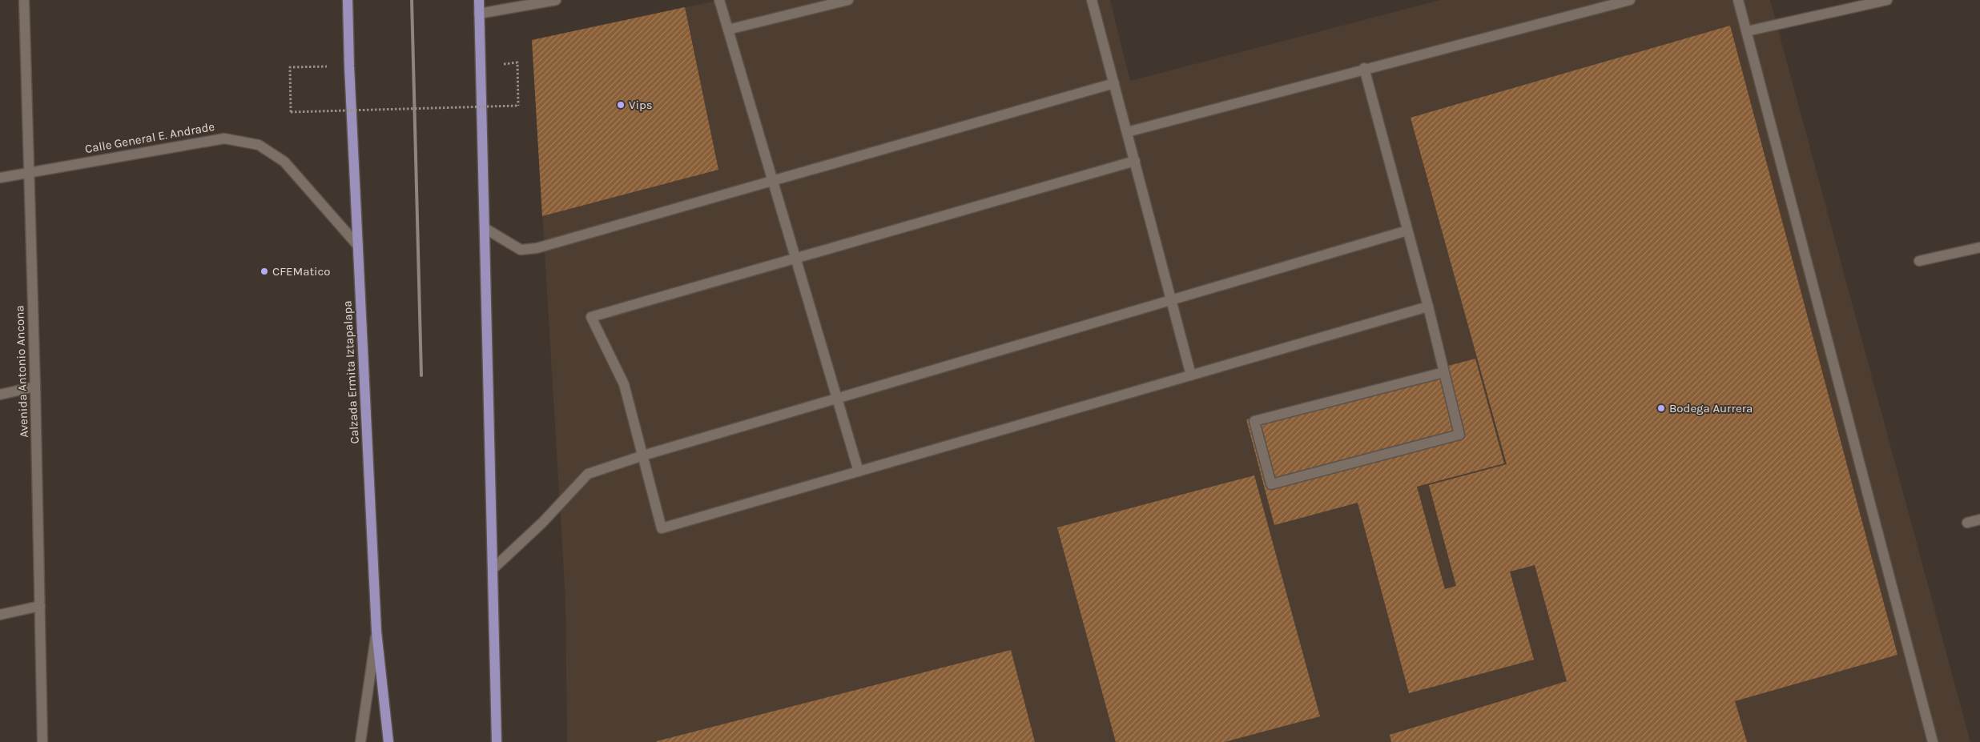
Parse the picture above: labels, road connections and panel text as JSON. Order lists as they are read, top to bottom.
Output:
{
  "streets": {
    "main road": ["Calzada Ermita Iztapalapa"],
    "street": ["Calle General E. Andrade", "Avenida Antonio Ancona"]
  },
  "crossings": [
    ["Calle General E. Andrade", "Avenida Antonio Ancona"],
    ["Calle General E. Andrade", "Calzada Ermita Iztapalapa"]
  ],
  "places": ["Vips", "CFEMatico", "Bodega Aurrera"]
}
